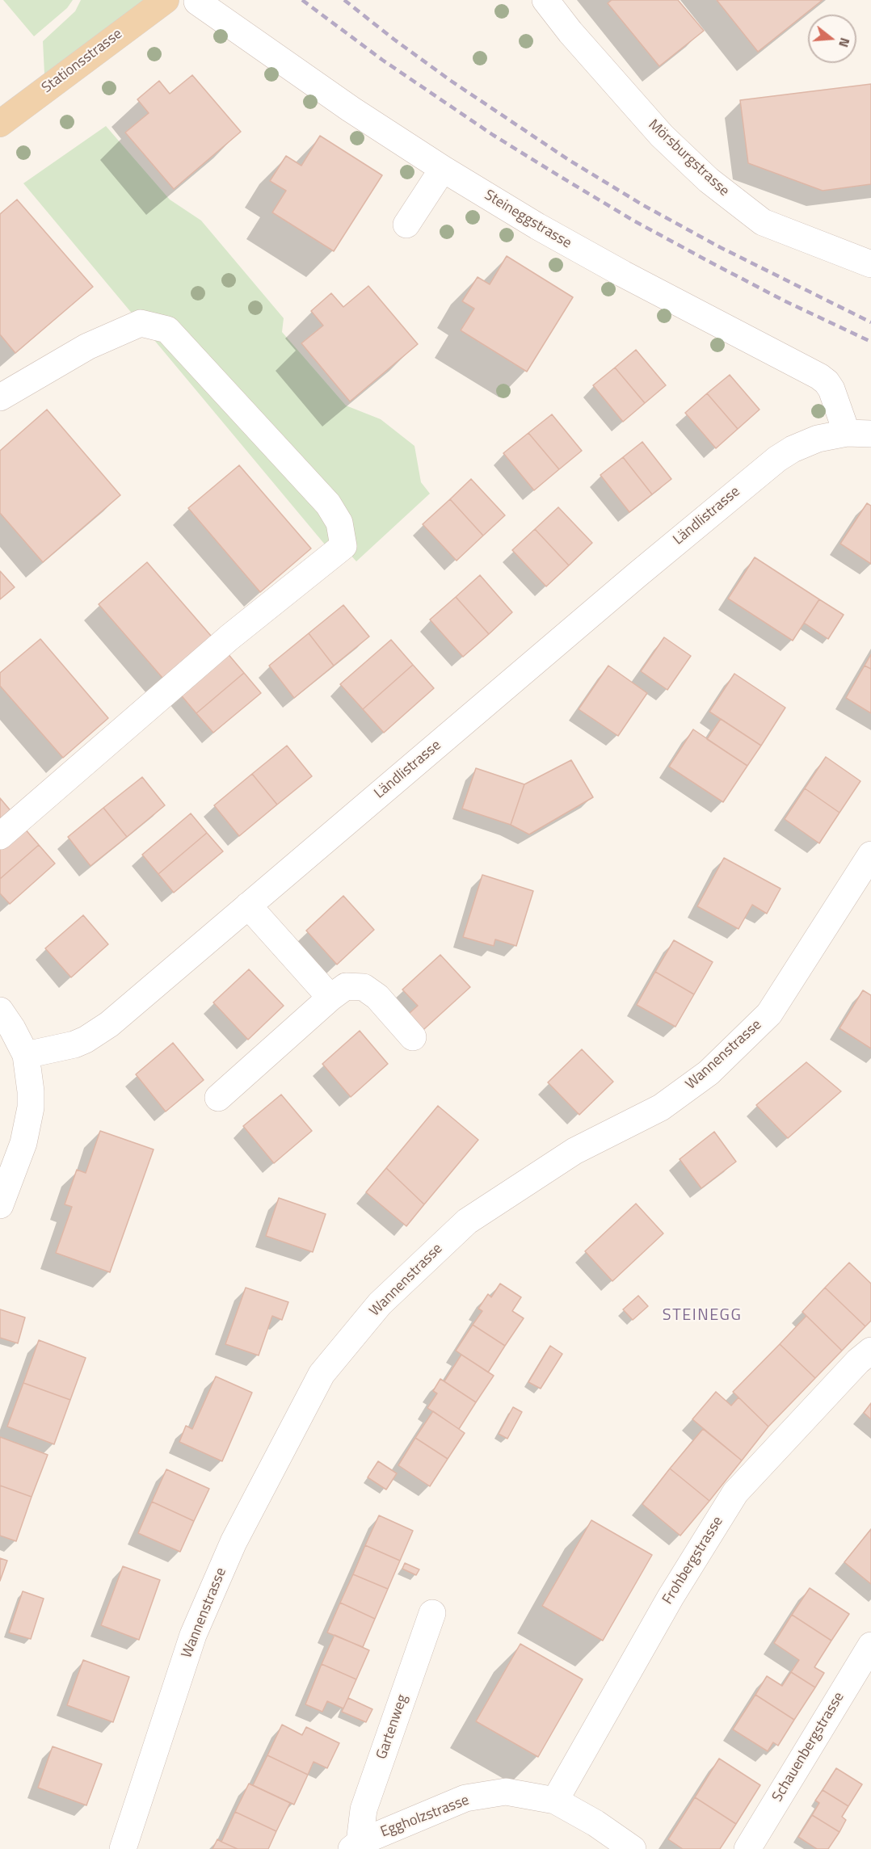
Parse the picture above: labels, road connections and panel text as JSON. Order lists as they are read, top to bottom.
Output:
{
  "streets": {
    "main road": ["Stationsstrasse"],
    "street": [
      "Mörsburgstrasse",
      "Steineggstrasse",
      "Ländlistrasse",
      "Wannenstrasse",
      "Frohbergstrasse",
      "Gartenweg",
      "Schauenbergstrasse",
      "Eggholzstrasse"
    ]
  },
  "crossings": [
    ["Steineggstrasse", "Ländlistrasse"],
    ["Frohbergstrasse", "Eggholzstrasse"],
    ["Gartenweg", "Eggholzstrasse"]
  ],
  "districts": ["STEINEGG"],
  "north": "right"
}
